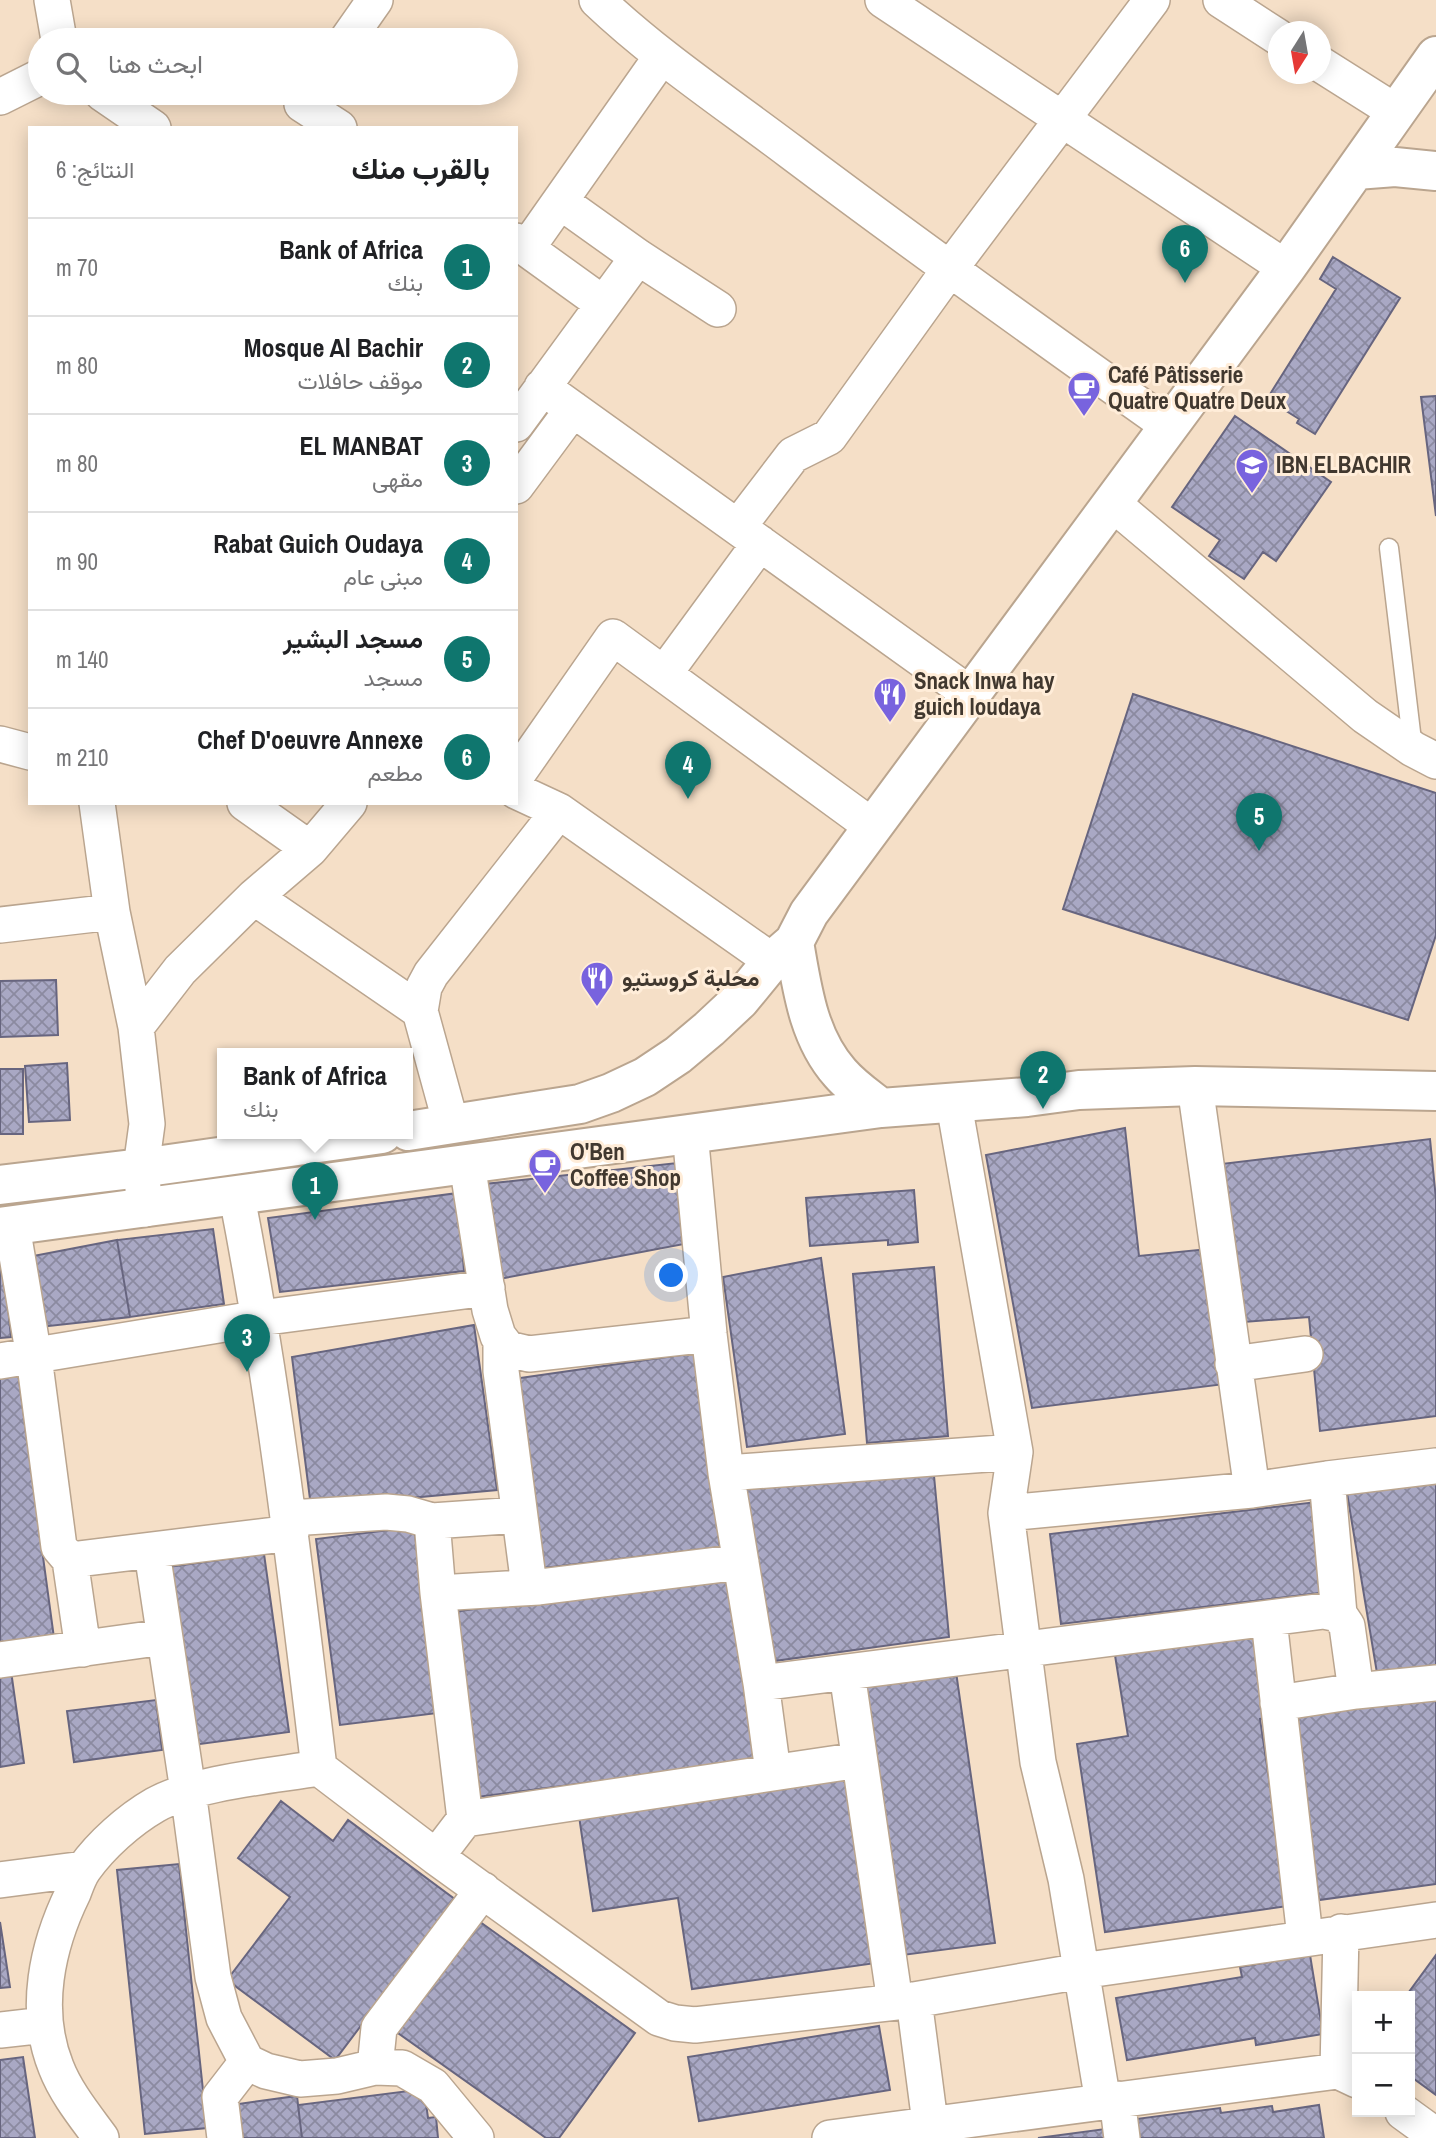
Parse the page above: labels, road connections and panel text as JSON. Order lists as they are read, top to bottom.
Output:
{
  "places": {
    "cafe": ["Café Pâtisserie Quatre Quatre Deux", "O'Ben Coffee Shop"],
    "school or university": ["IBN ELBACHIR"],
    "restaurant": ["Snack Inwa hay guich loudaya", "محلبة كروستيو"]
  },
  "north": "bottom",
  "page": {
    "search": "ابحث هنا",
    "heading": ["بالقرب منك", "النتائج: 6"],
    "list": [
      {
        "mark": "1",
        "name": "Bank of Africa",
        "note": "بنك",
        "value": "70 m"
      },
      {
        "mark": "2",
        "name": "Mosque Al Bachir",
        "note": "موقف حافلات",
        "value": "80 m"
      },
      {
        "mark": "3",
        "name": "EL MANBAT",
        "note": "مقهى",
        "value": "80 m"
      },
      {
        "mark": "4",
        "name": "Rabat Guich Oudaya",
        "note": "مبنى عام",
        "value": "90 m"
      },
      {
        "mark": "5",
        "name": "مسجد البشير",
        "note": "مسجد",
        "value": "140 m"
      },
      {
        "mark": "6",
        "name": "Chef D'oeuvre Annexe",
        "note": "مطعم",
        "value": "210 m"
      }
    ],
    "pins": [
      "6",
      "4",
      "5",
      "2",
      "1",
      "3"
    ],
    "popup": ["Bank of Africa", "بنك"],
    "map_buttons": ["+", "−"]
  }
}
